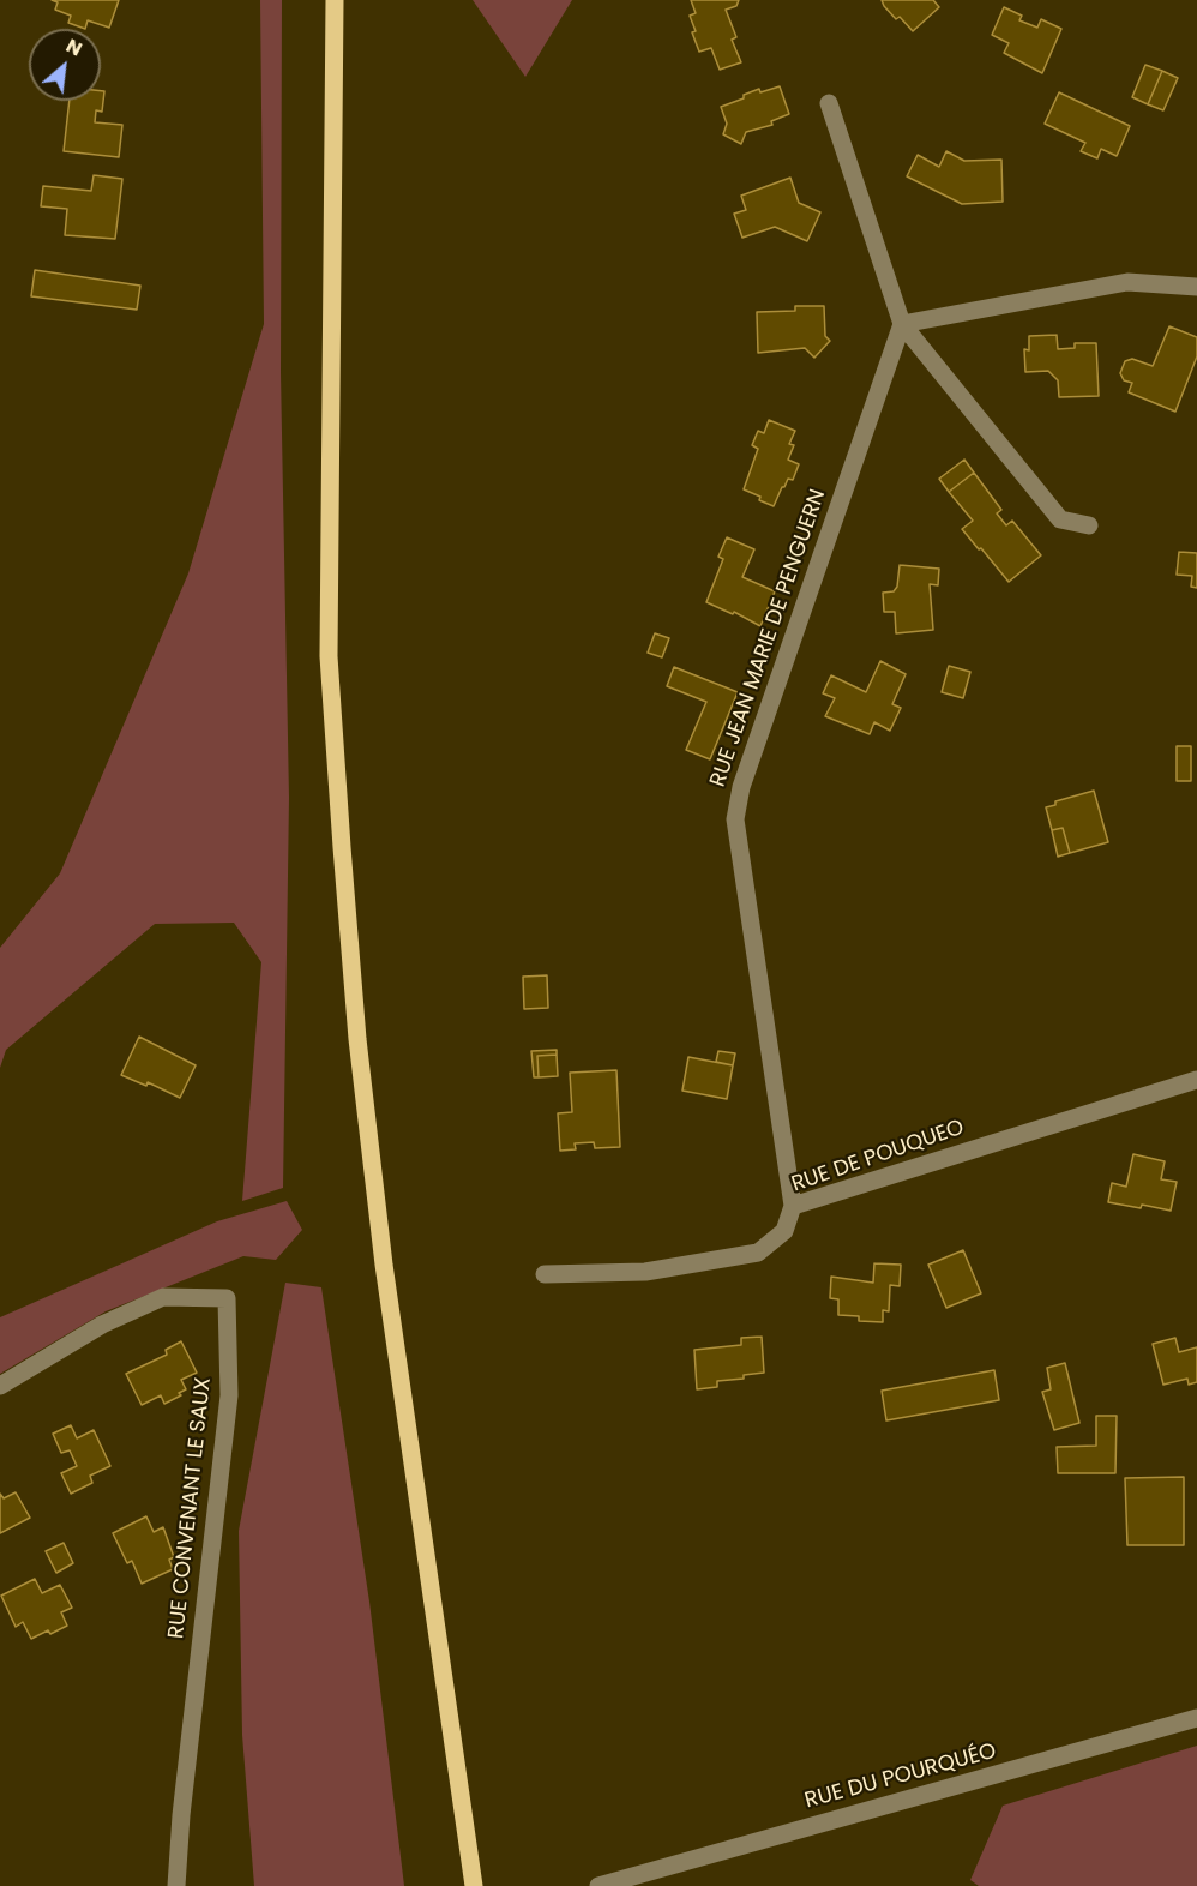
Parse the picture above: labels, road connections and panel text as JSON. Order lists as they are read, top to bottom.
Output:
{
  "streets": {
    "street": [
      "RUE JEAN MARIE DE PENGUERN",
      "RUE DE POUQUEO",
      "RUE CONVENANT LE SAUX",
      "RUE DU POURQUÉO"
    ]
  },
  "crossings": [
    ["RUE JEAN MARIE DE PENGUERN", "RUE DE POUQUEO"]
  ],
  "north": "top right"
}
